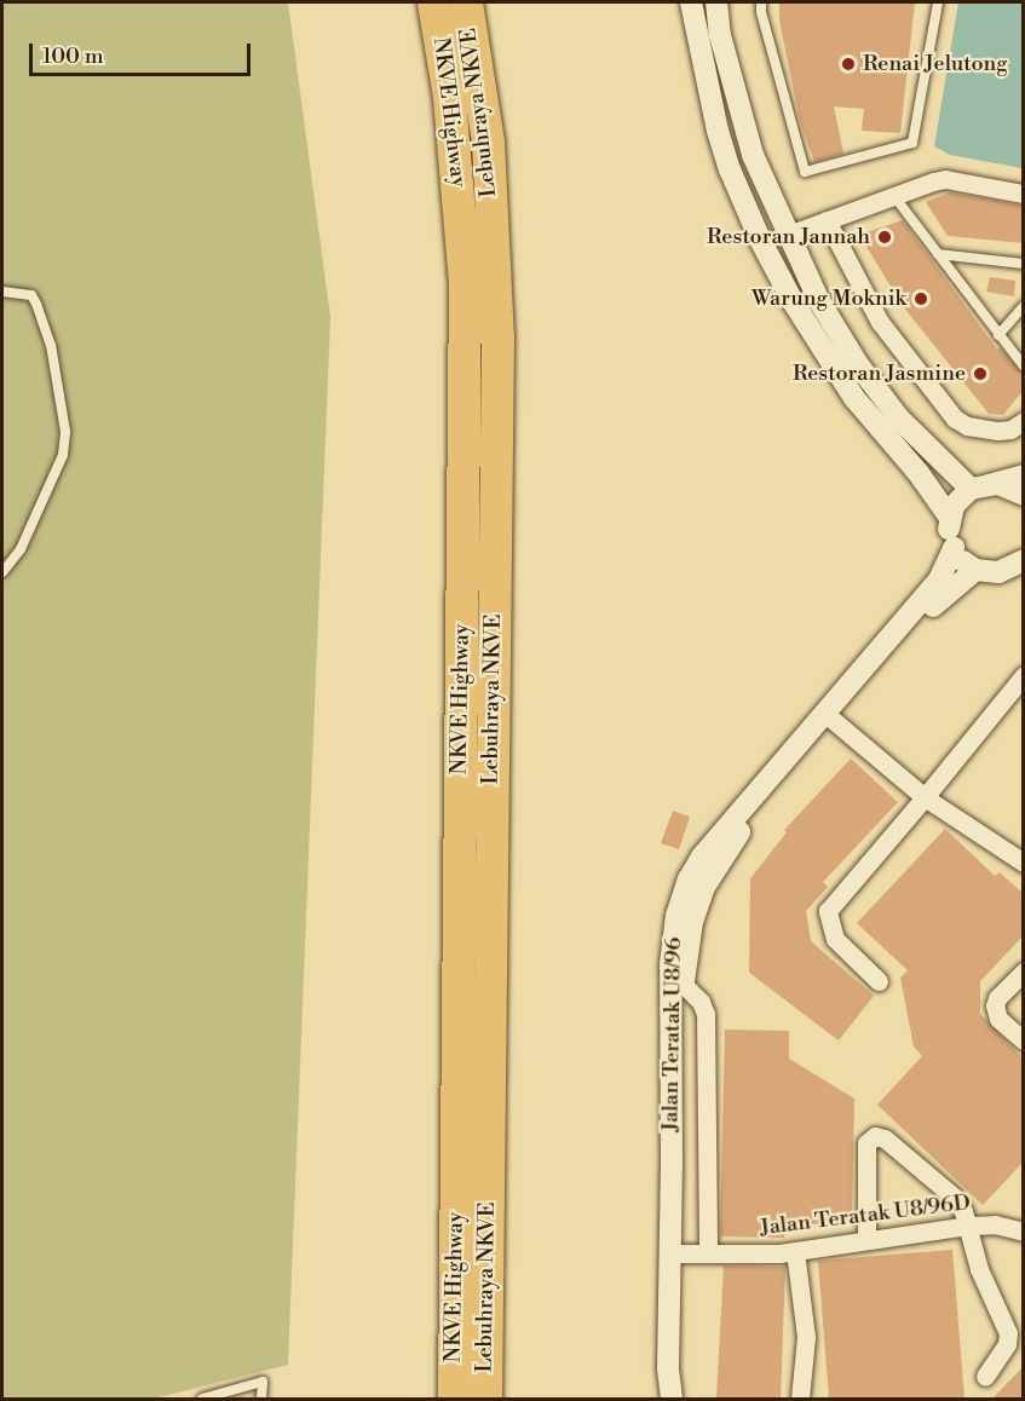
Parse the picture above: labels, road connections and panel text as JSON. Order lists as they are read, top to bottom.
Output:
{
  "streets": {
    "highway": ["NKVE Highway", "Lebuhraya NKVE"],
    "street": ["Jalan Teratak U8/96", "Jalan Teratak U8/96D"]
  },
  "crossings": [
    ["Jalan Teratak U8/96", "Jalan Teratak U8/96D"]
  ],
  "places": [
    "Renai Jelutong",
    "Restoran Jannah",
    "Warung Moknik",
    "Restoran Jasmine"
  ],
  "scale_bar": "100 m"
}
